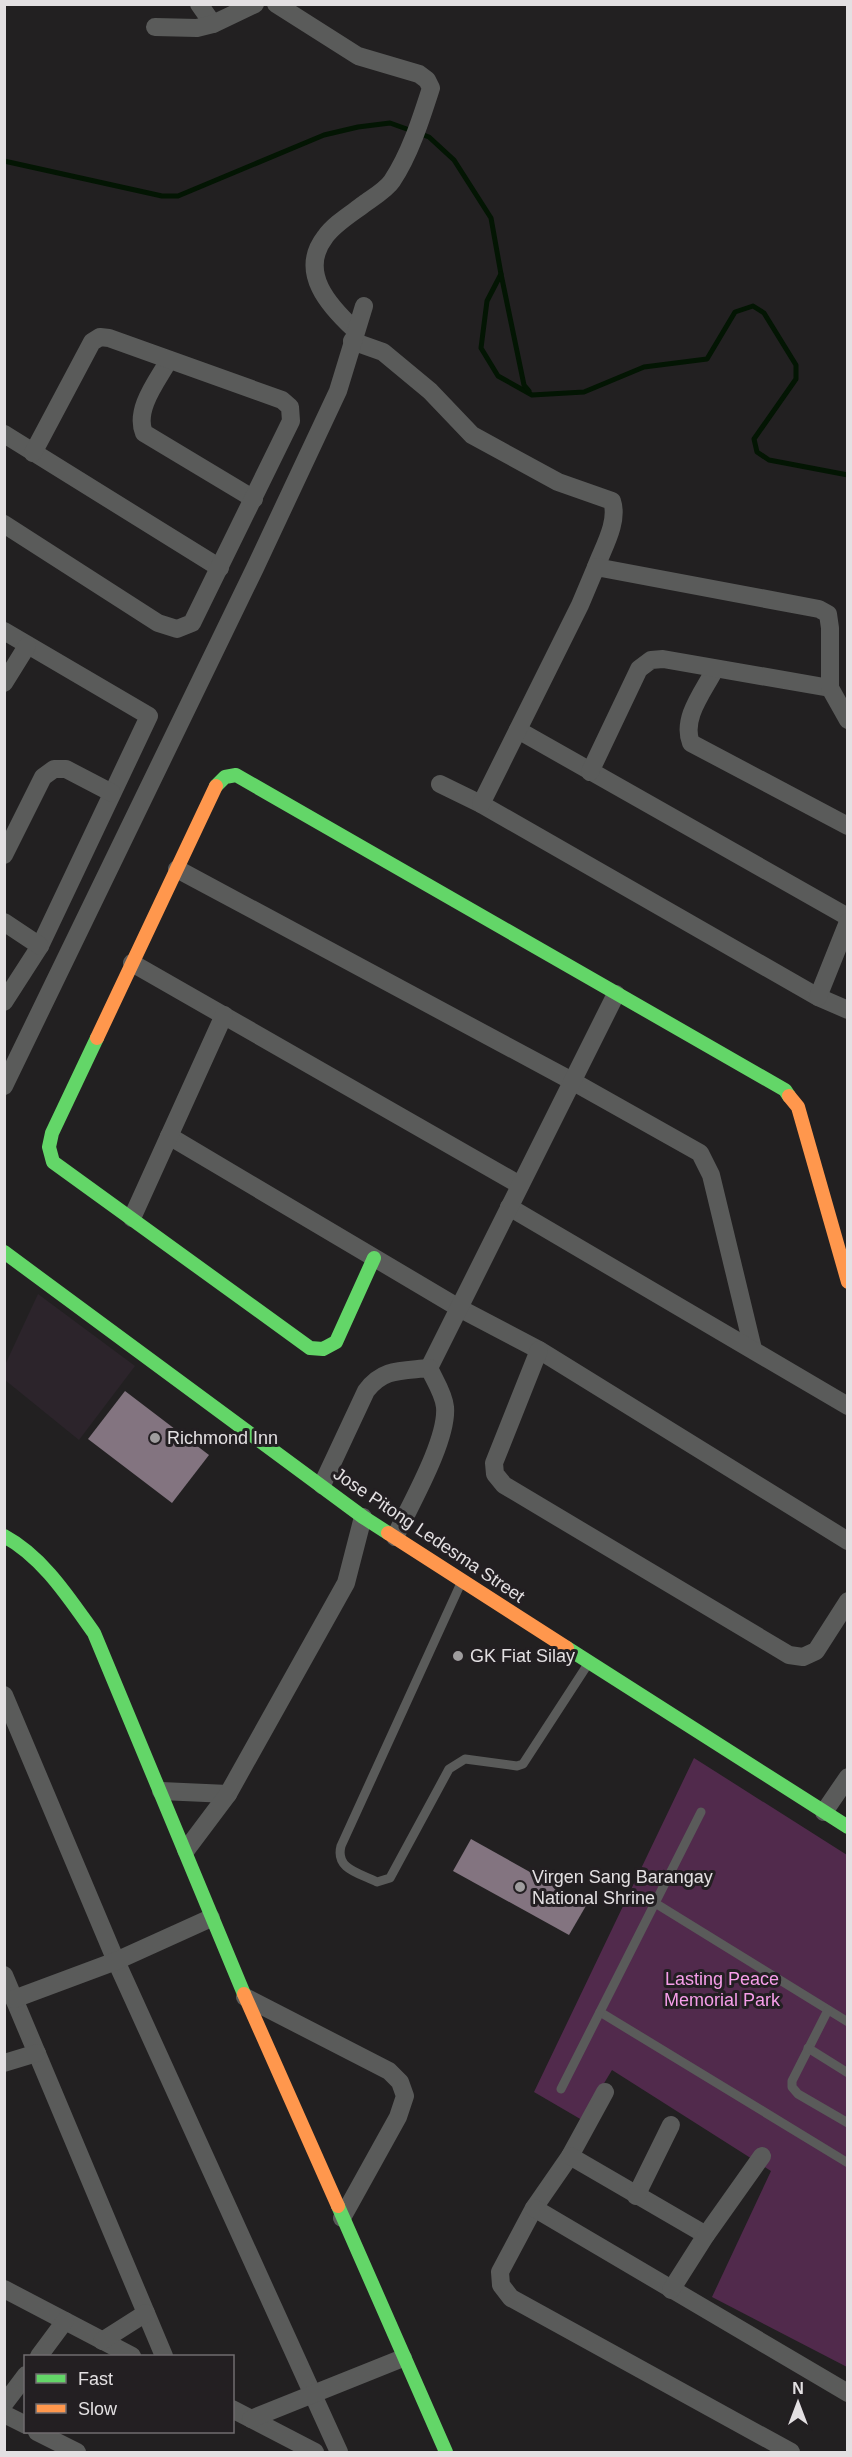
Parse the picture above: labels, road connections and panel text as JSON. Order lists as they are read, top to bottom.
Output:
{
  "streets": {
    "street": ["Jose Pitong Ledesma Street"]
  },
  "parks": ["Lasting Peace Memorial Park"],
  "places": ["Richmond Inn", "GK Fiat Silay", "Virgen Sang Barangay National Shrine"],
  "legend": ["Fast", "Slow"],
  "north": "top"
}
